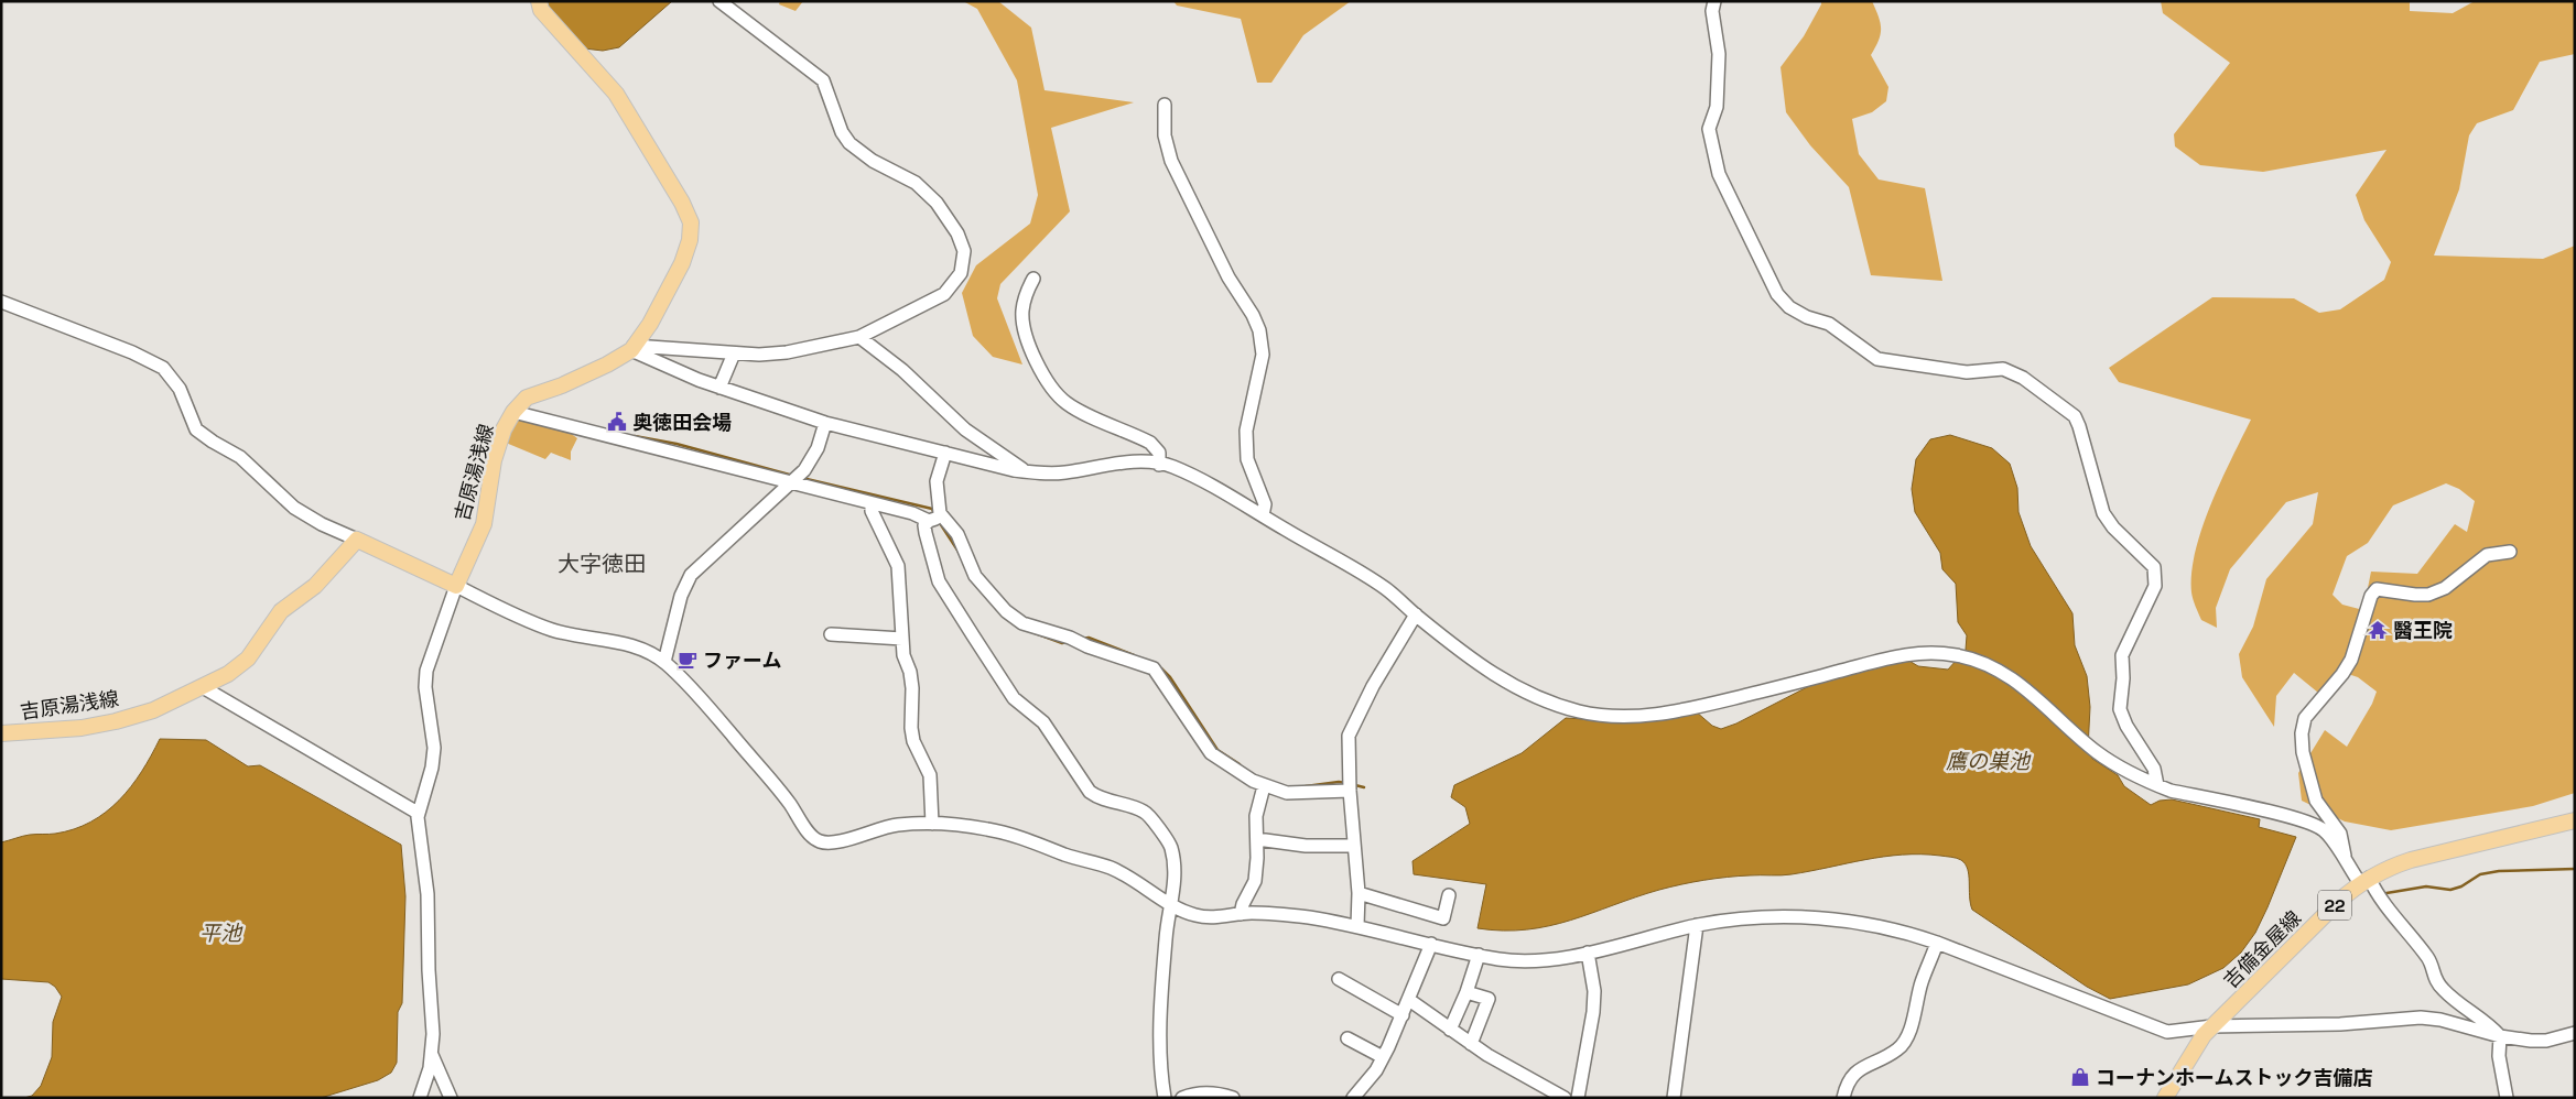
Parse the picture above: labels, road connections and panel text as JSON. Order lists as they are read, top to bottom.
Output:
{
  "streets": {
    "main road": ["吉原湯浅線", "22", "吉備金屋線"]
  },
  "districts": ["大字徳田"],
  "water": ["鷹の巣池", "平池"],
  "places": {
    "public building": ["奥徳田会場"],
    "temple": ["醫王院"],
    "cafe": ["ファーム"],
    "shop": ["コーナンホームストック吉備店"]
  }
}
